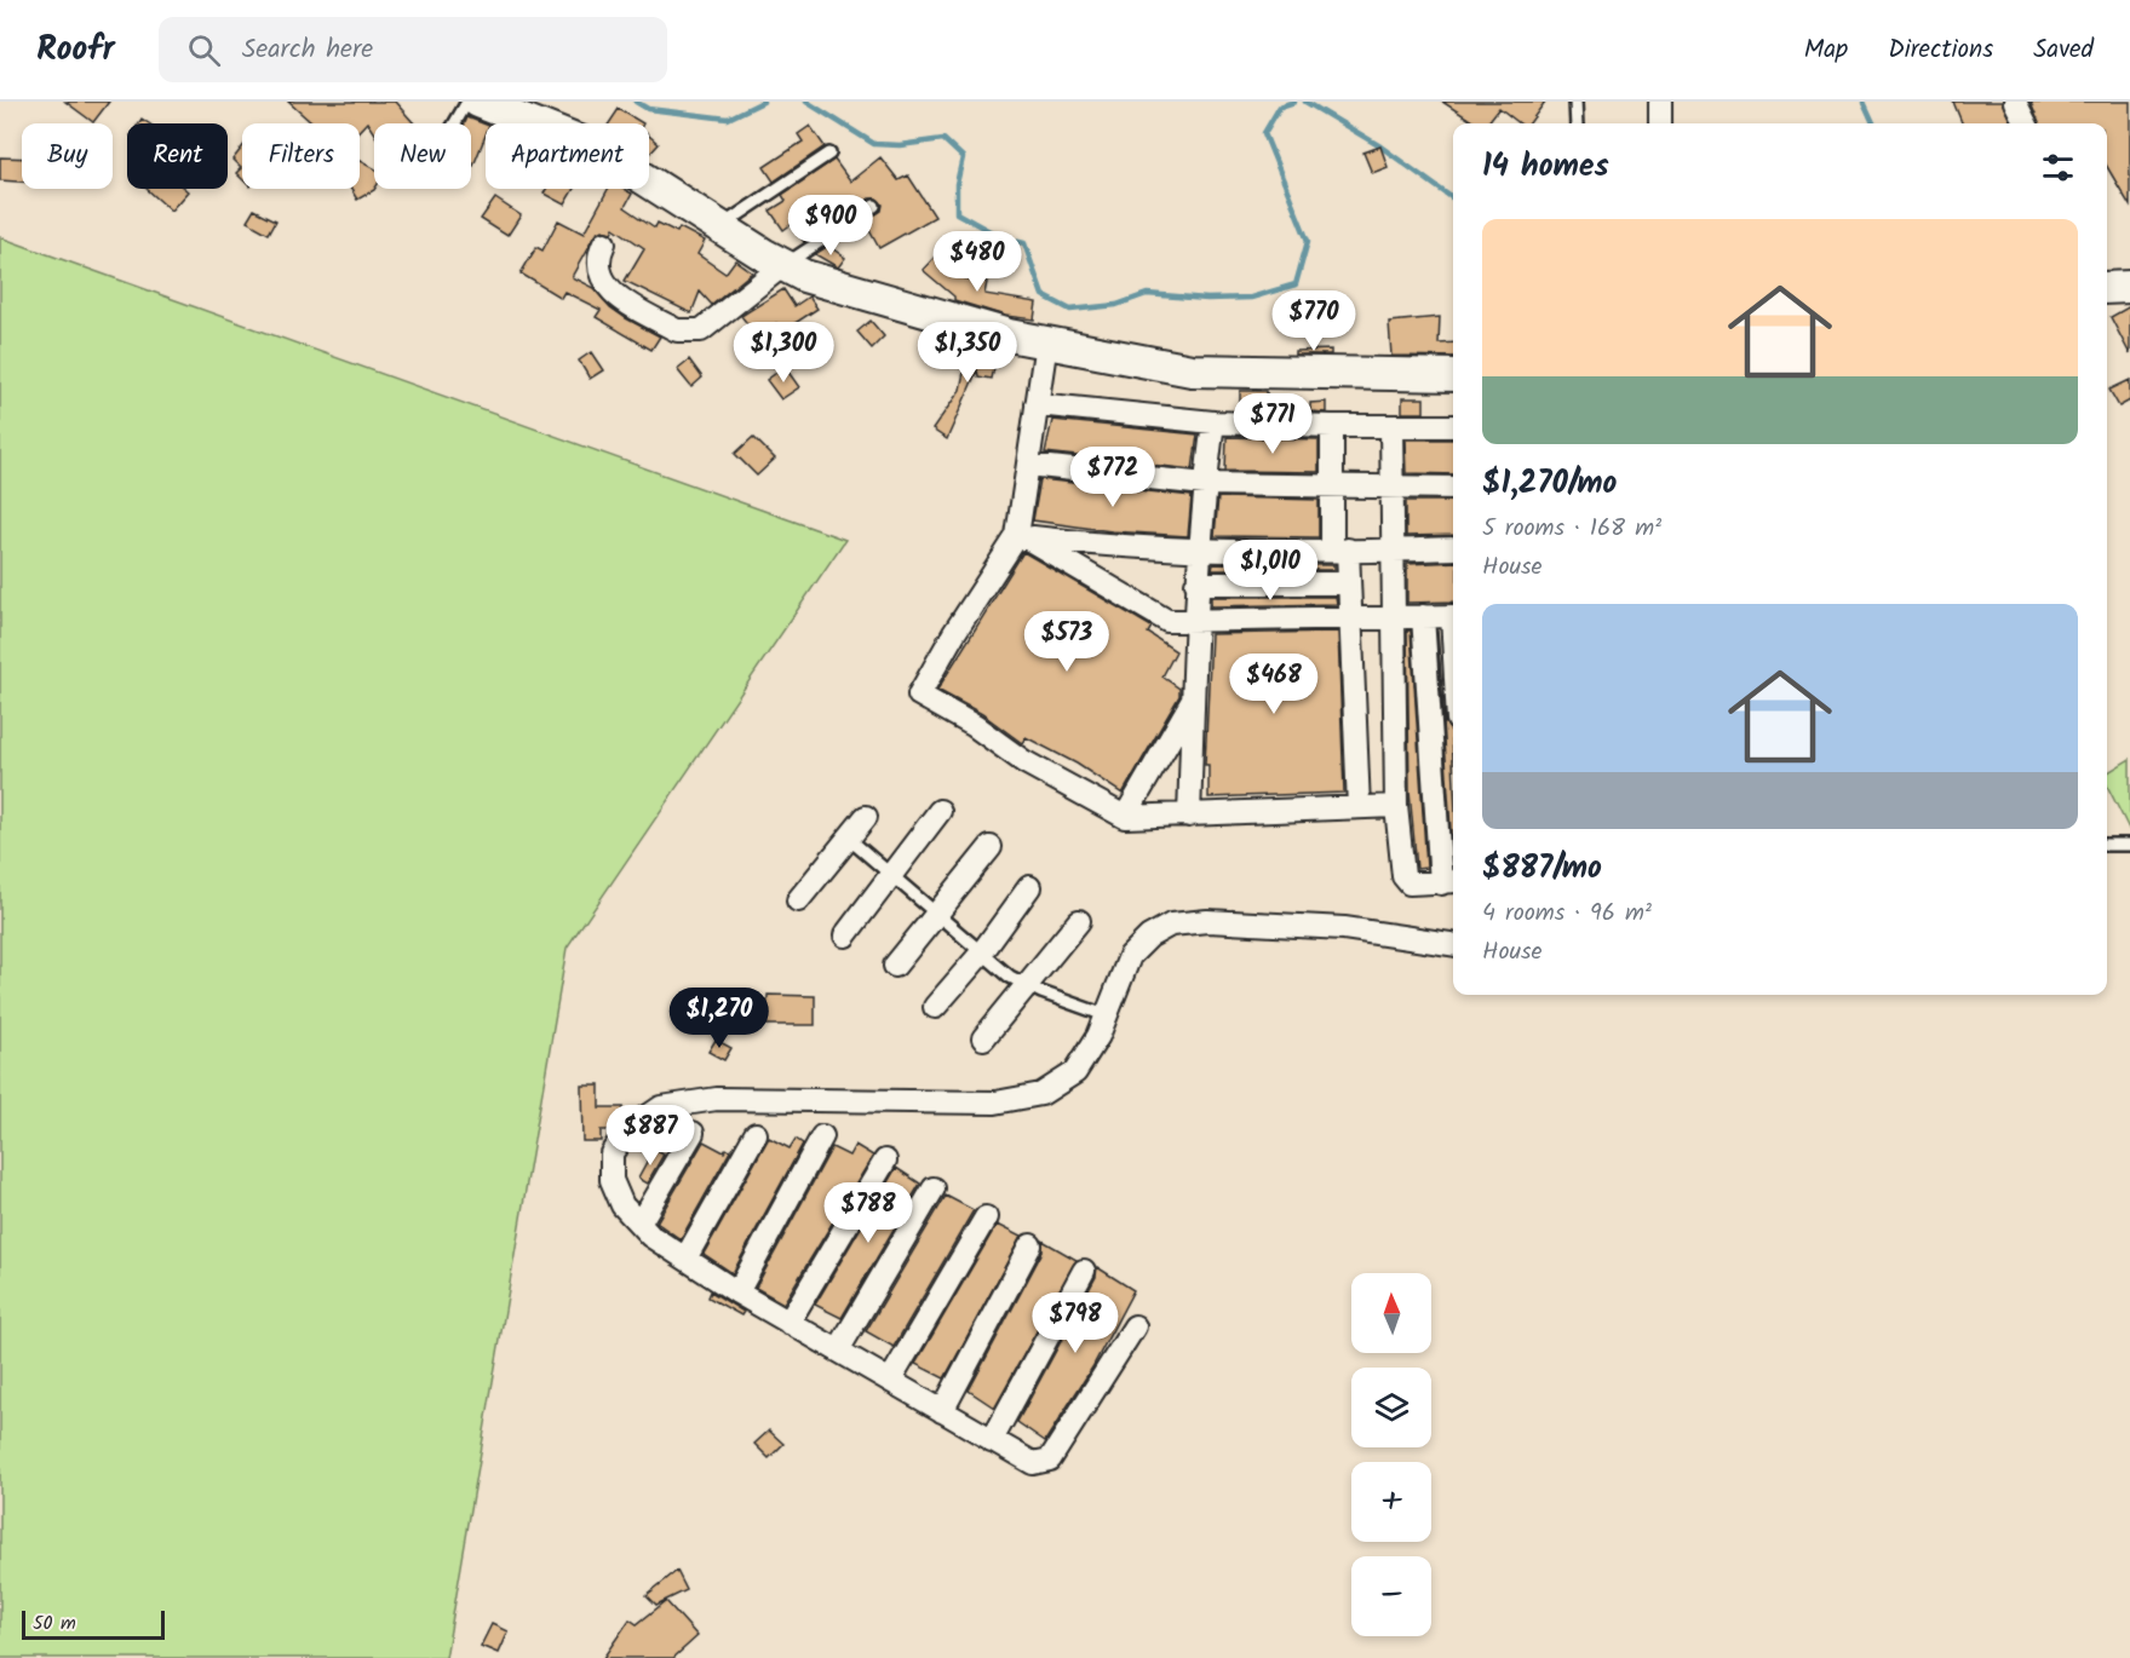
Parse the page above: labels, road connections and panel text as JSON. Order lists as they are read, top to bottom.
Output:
{
  "scale_bar": "50 m",
  "north": "top",
  "page": {
    "header": "Roofr",
    "search": "Search here",
    "nav": ["Map", "Directions", "Saved"],
    "chip": [
      "Buy",
      "Rent",
      "Filters",
      "New",
      "Apartment"
    ],
    "heading": "14 homes",
    "price": [
      "$900",
      "$480",
      "$770",
      "$1,300",
      "$1,350",
      "$771",
      "$772",
      "$1,010",
      "$573",
      "$468",
      "$1,270",
      "$887",
      "$788",
      "$798"
    ],
    "list": [
      {
        "name": "$1,270/mo",
        "note": "5 rooms · 168 m² · House"
      },
      {
        "name": "$887/mo",
        "note": "4 rooms · 96 m² · House"
      }
    ],
    "map_buttons": ["+", "−"],
    "scale": "50 m"
  }
}
